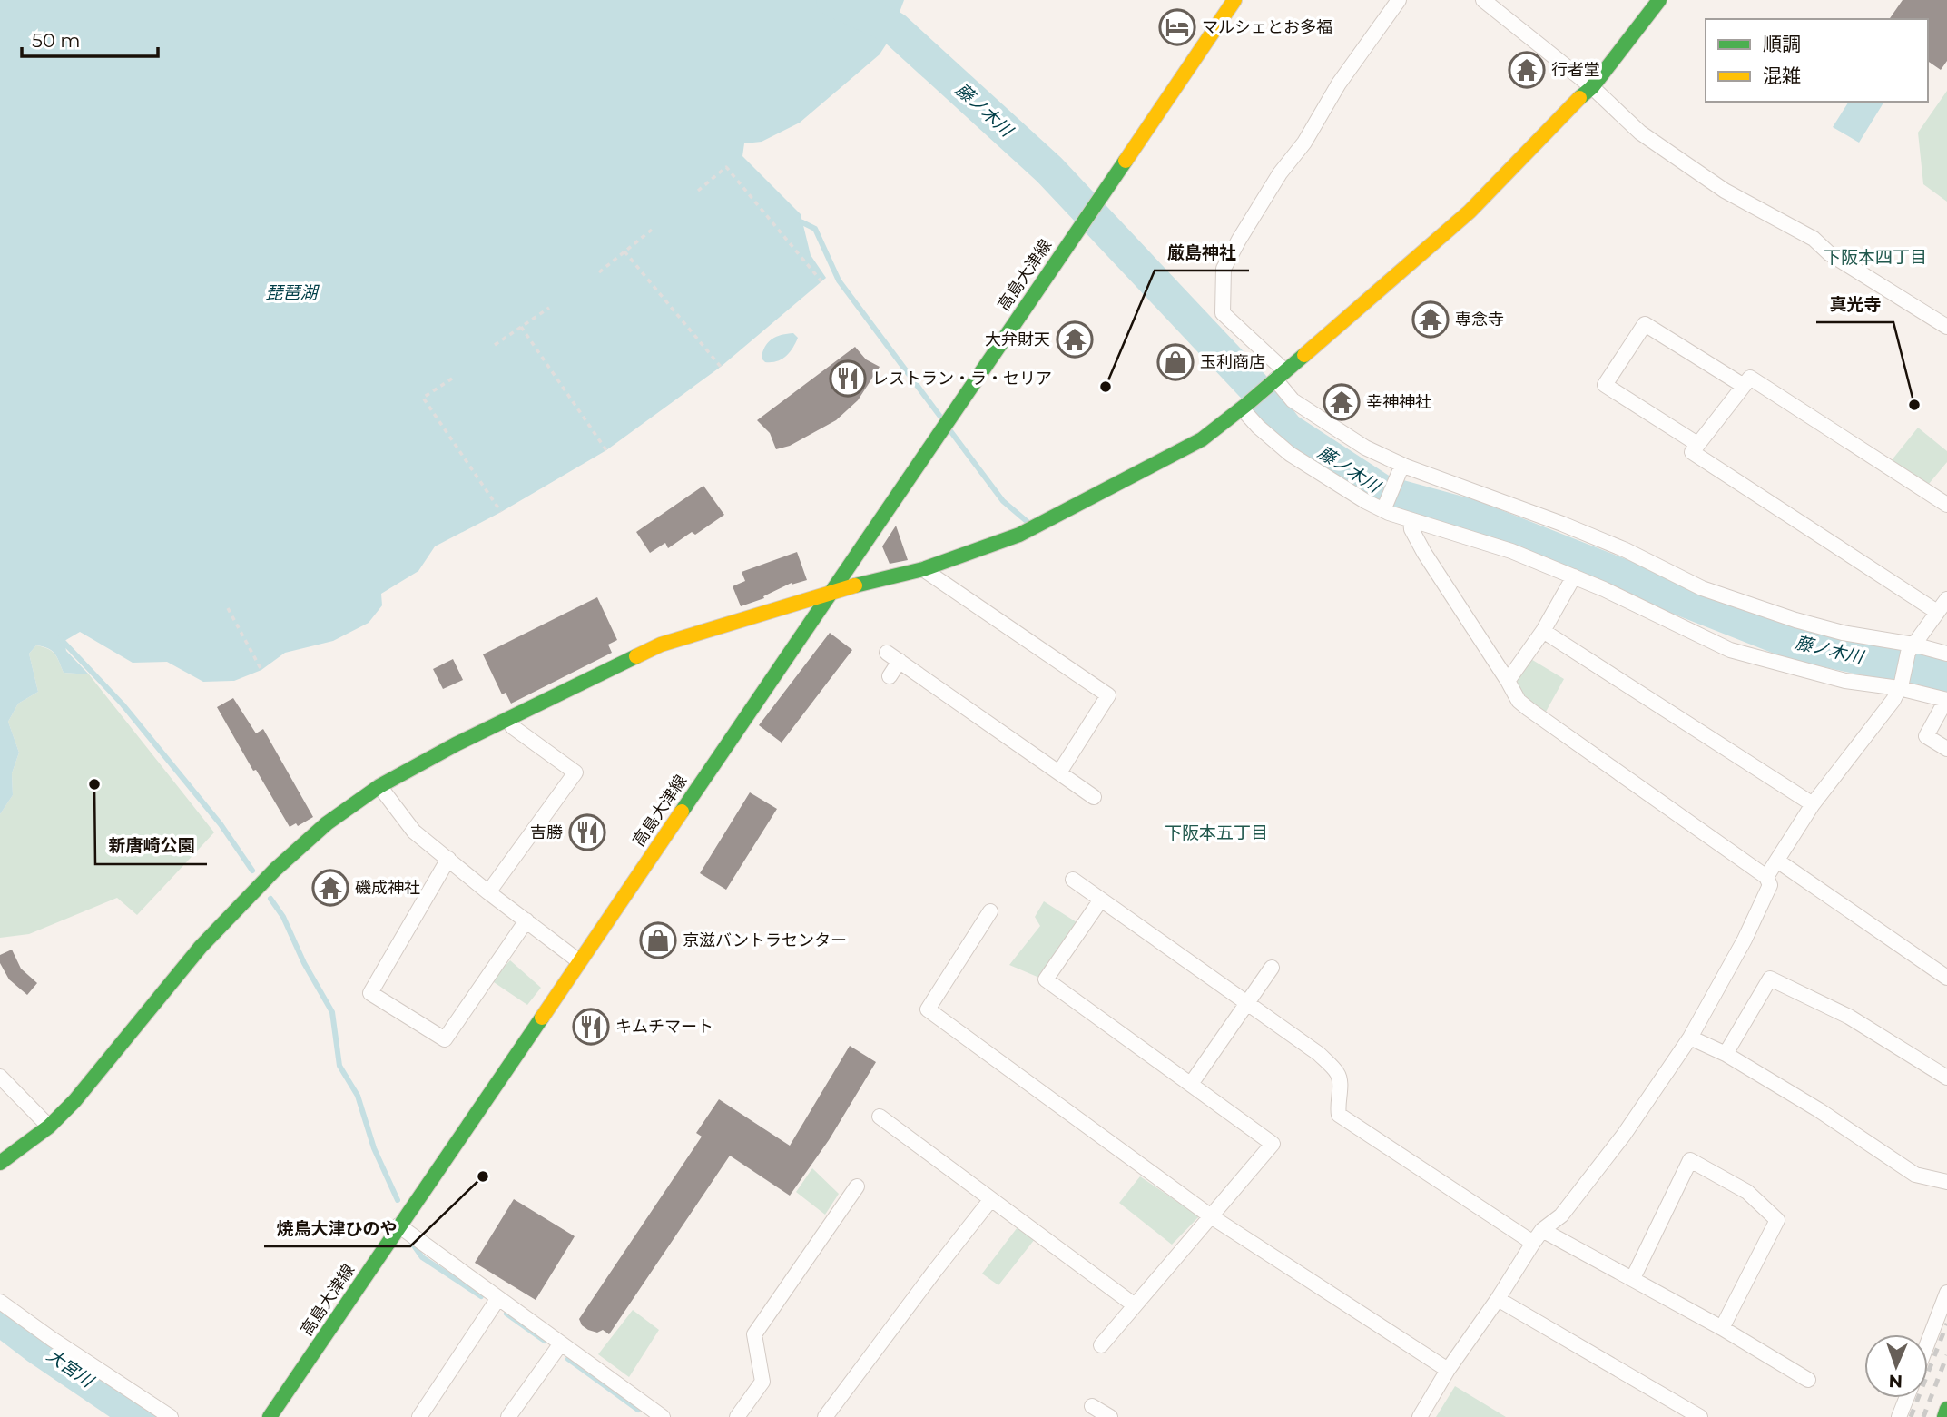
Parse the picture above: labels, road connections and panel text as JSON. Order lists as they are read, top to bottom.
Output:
{
  "streets": {
    "street": ["高島大津線"]
  },
  "districts": ["下阪本四丁目", "下阪本五丁目"],
  "water": ["藤ノ木川", "琵琶湖", "大宮川"],
  "places": {
    "hotel": ["マルシェとお多福"],
    "temple": [
      "行者堂",
      "専念寺",
      "大弁財天",
      "幸神神社",
      "磯成神社"
    ],
    "shop": ["玉利商店", "京滋バントラセンター"],
    "restaurant": ["レストラン・ラ・セリア", "吉勝", "キムチマート"],
    "other": [
      "厳島神社",
      "真光寺",
      "新唐崎公園",
      "焼鳥大津ひのや"
    ]
  },
  "legend": ["順調", "混雑"],
  "scale_bar": "50 m",
  "north": "bottom"
}
